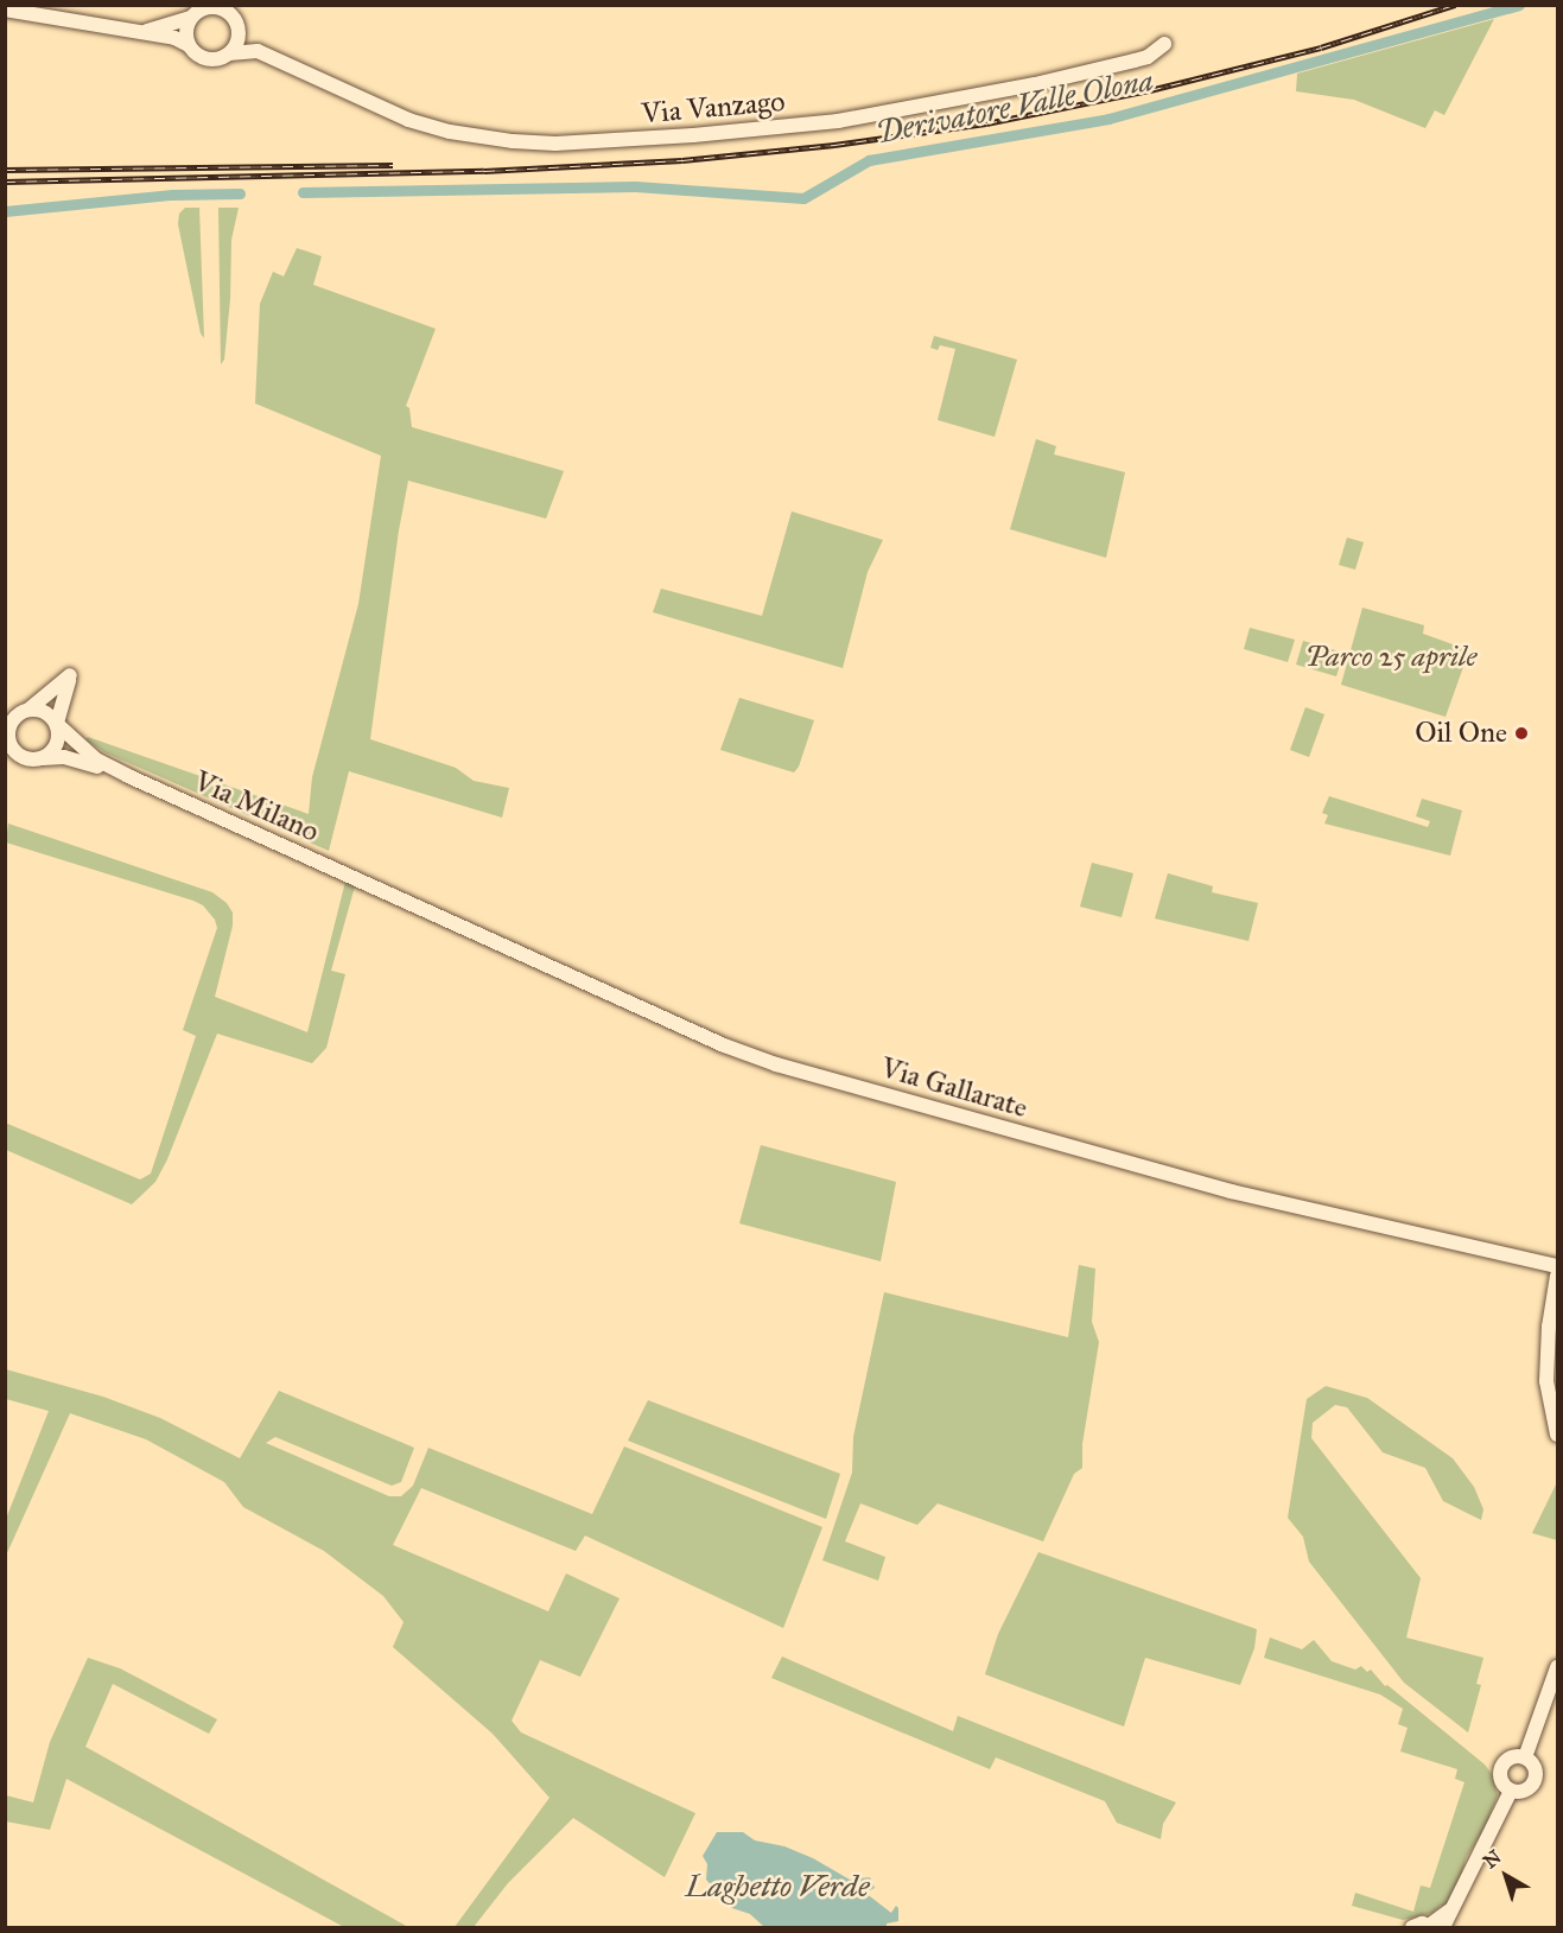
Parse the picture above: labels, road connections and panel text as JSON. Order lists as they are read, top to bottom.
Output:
{
  "streets": {
    "street": ["Via Vanzago", "Via Milano", "Via Gallarate"]
  },
  "crossings": [
    ["Via Milano", "Via Gallarate"]
  ],
  "water": ["Derivatore Valle Olona", "Laghetto Verde"],
  "parks": ["Parco 25 aprile"],
  "places": ["Oil One"],
  "north": "top left"
}
